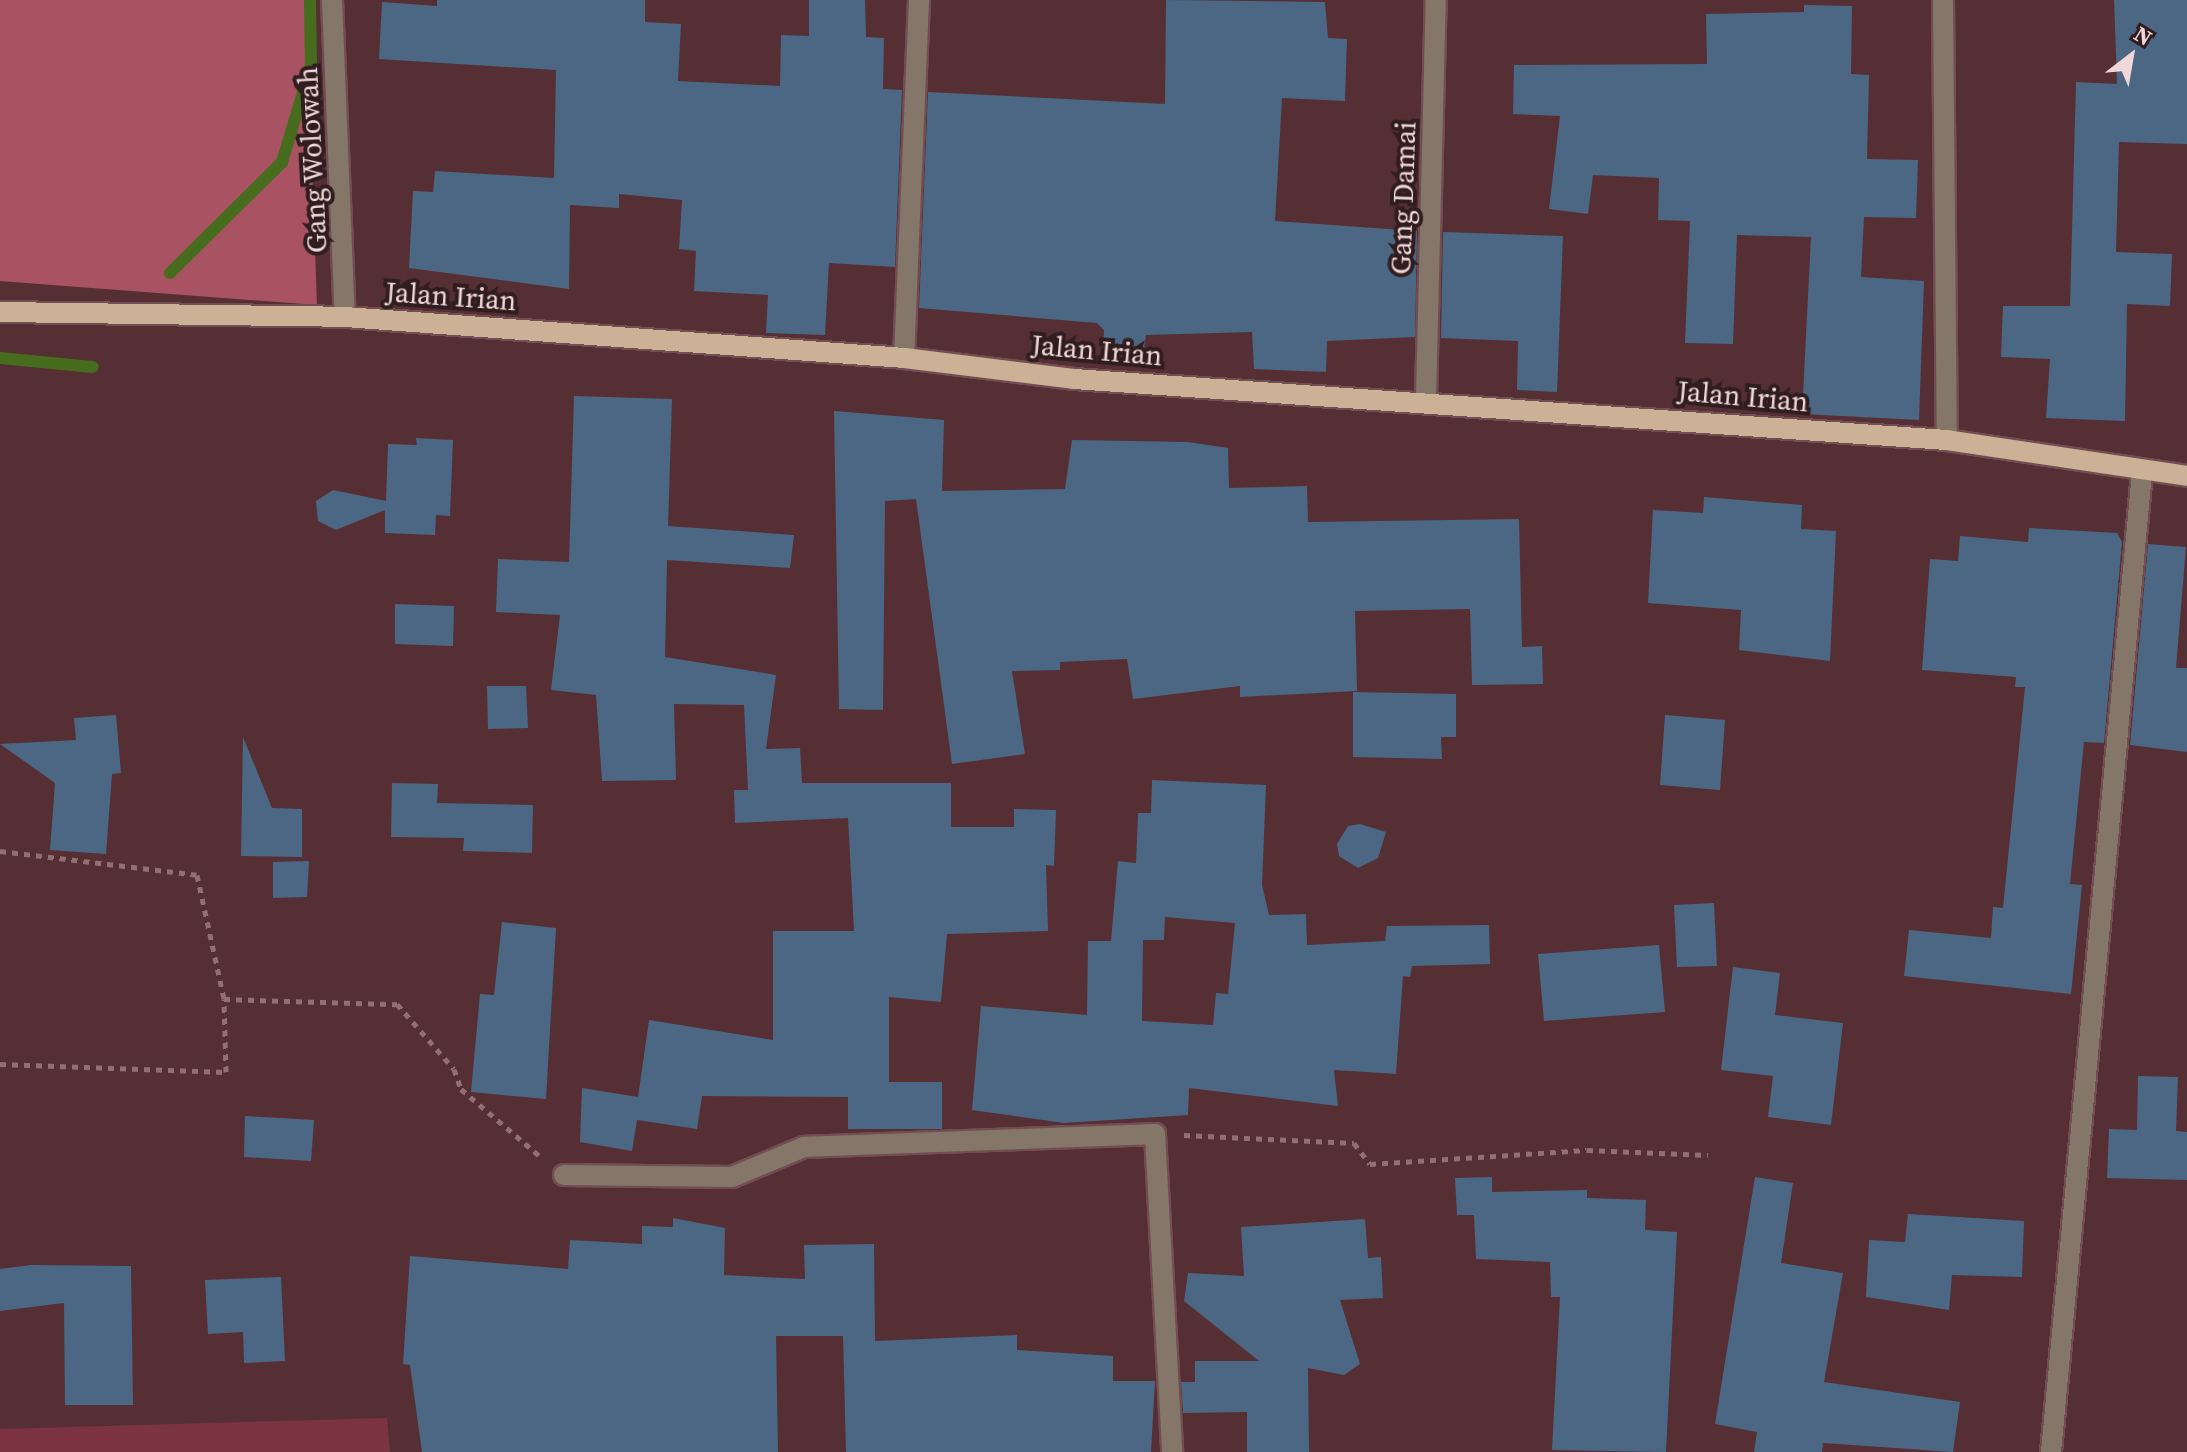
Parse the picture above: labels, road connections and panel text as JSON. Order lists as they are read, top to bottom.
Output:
{
  "streets": {
    "main road": ["Jalan Irian"],
    "street": ["Gang Wolowah", "Gang Damai"]
  },
  "crossings": [
    ["Gang Wolowah", "Jalan Irian"],
    ["Gang Damai", "Jalan Irian"]
  ],
  "north": "top right"
}
